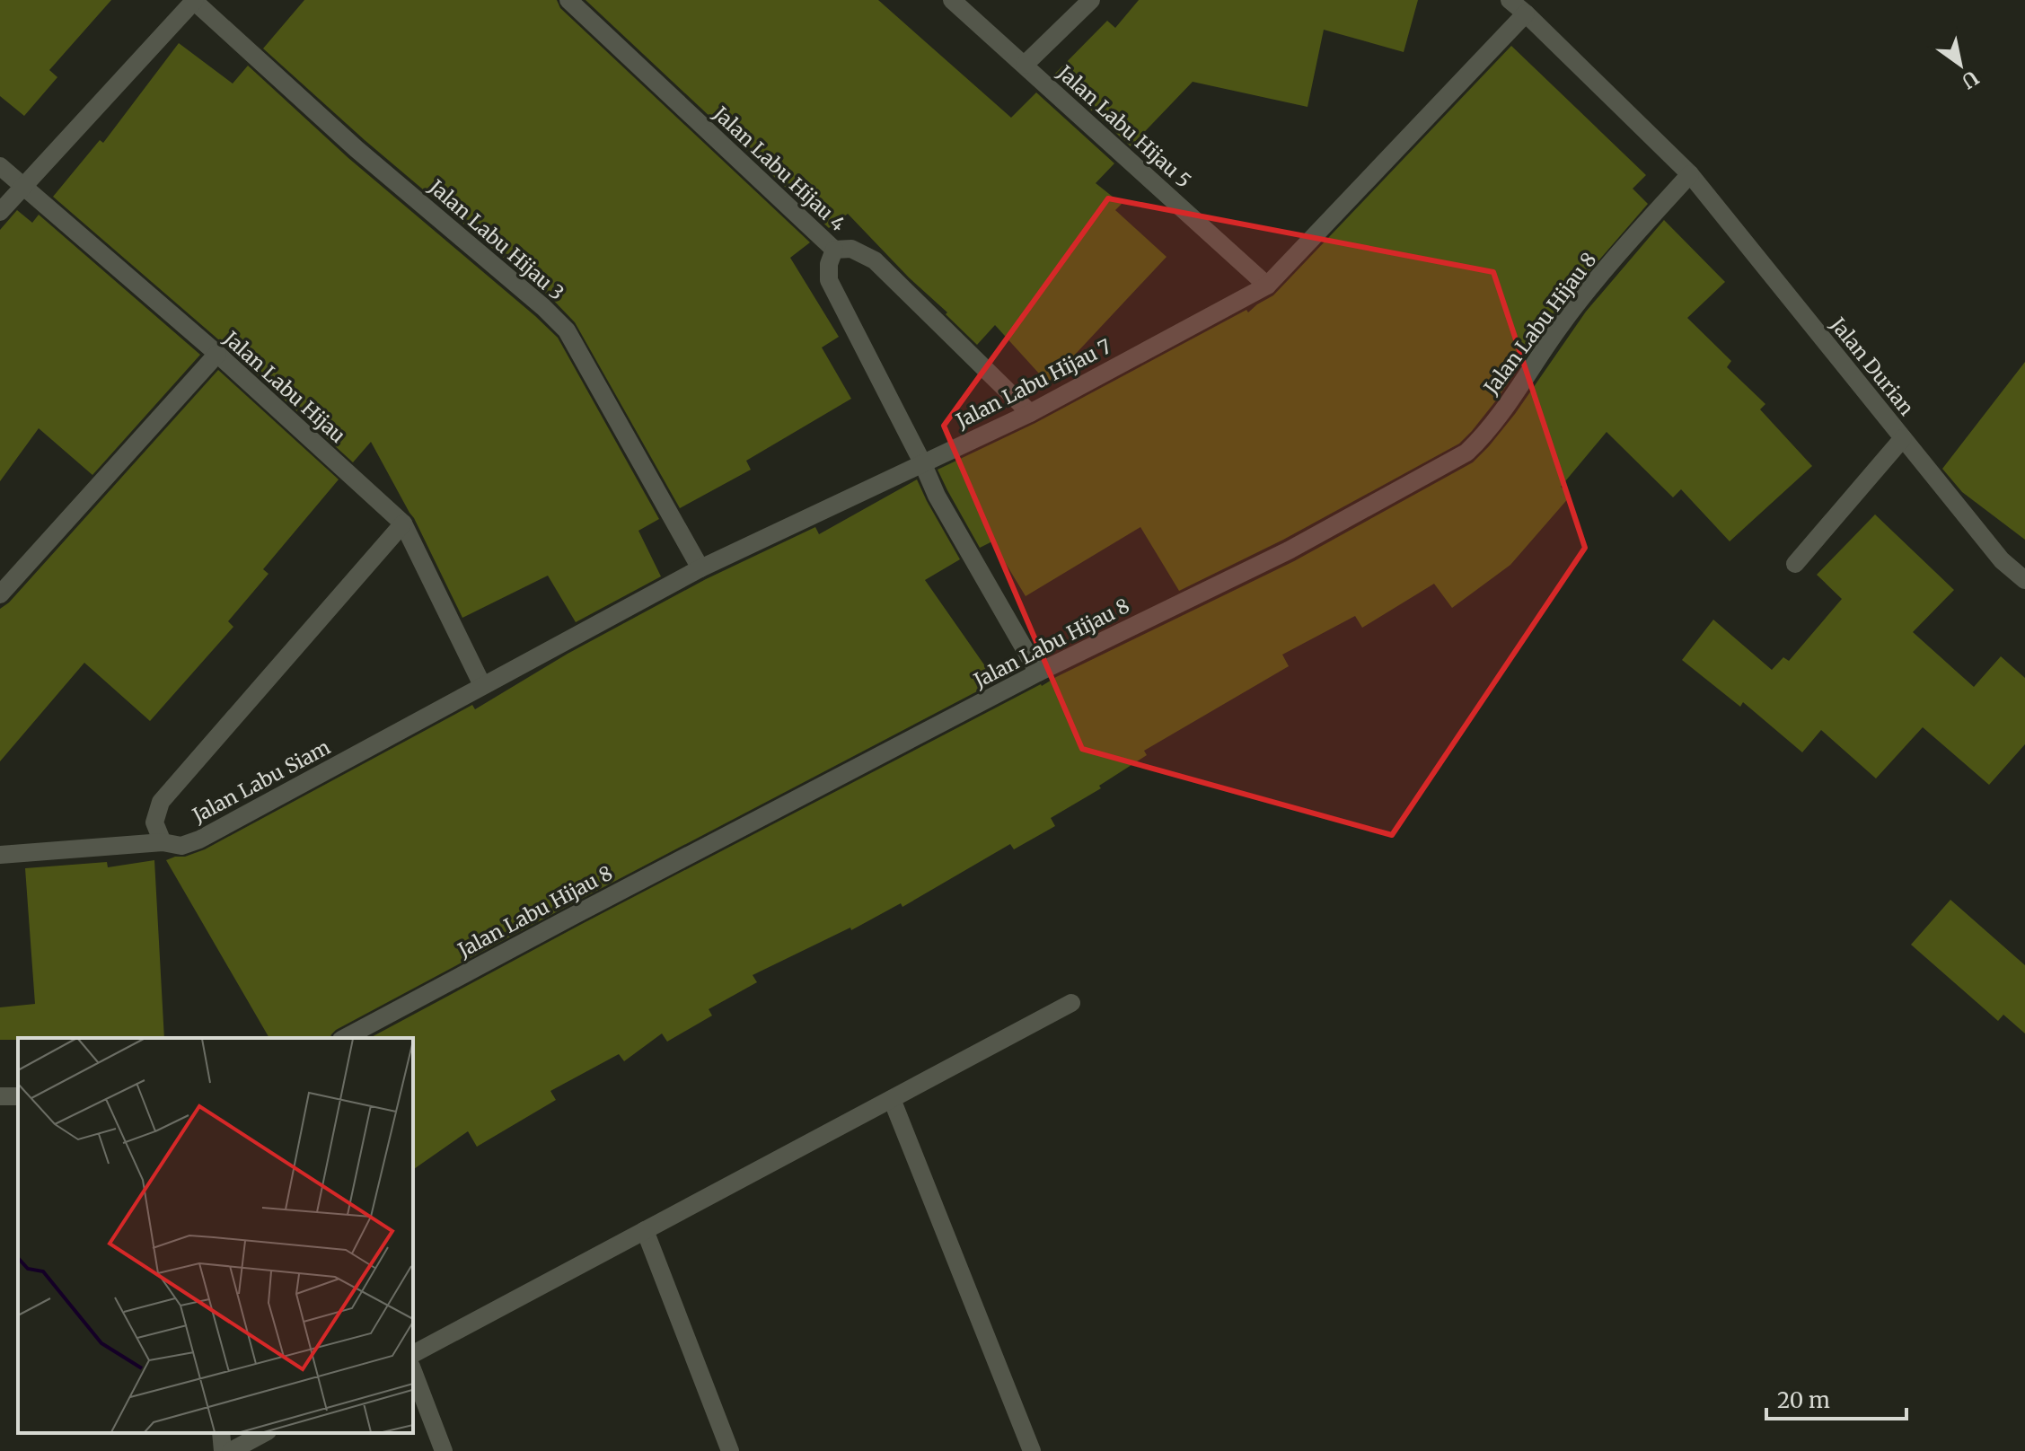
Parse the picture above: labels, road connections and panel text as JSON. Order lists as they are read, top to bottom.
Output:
{
  "streets": {
    "street": [
      "Jalan Labu Hijau 5",
      "Jalan Labu Hijau 4",
      "Jalan Labu Hijau 3",
      "Jalan Labu Hijau 8",
      "Jalan Durian",
      "Jalan Labu Hijau 7",
      "Jalan Labu Hijau",
      "Jalan Labu Siam"
    ]
  },
  "crossings": [
    ["Jalan Labu Hijau 5", "Jalan Labu Hijau 7"],
    ["Jalan Labu Hijau 4", "Jalan Labu Hijau 7"],
    ["Jalan Labu Hijau 3", "Jalan Labu Hijau 7"],
    ["Jalan Labu Hijau 8", "Jalan Durian"],
    ["Jalan Durian", "Jalan Labu Hijau 7"],
    ["Jalan Labu Hijau 7", "Jalan Labu Hijau"],
    ["Jalan Labu Hijau 7", "Jalan Labu Siam"],
    ["Jalan Labu Hijau", "Jalan Labu Siam"]
  ],
  "scale_bar": "20 m",
  "north": "bottom right"
}
